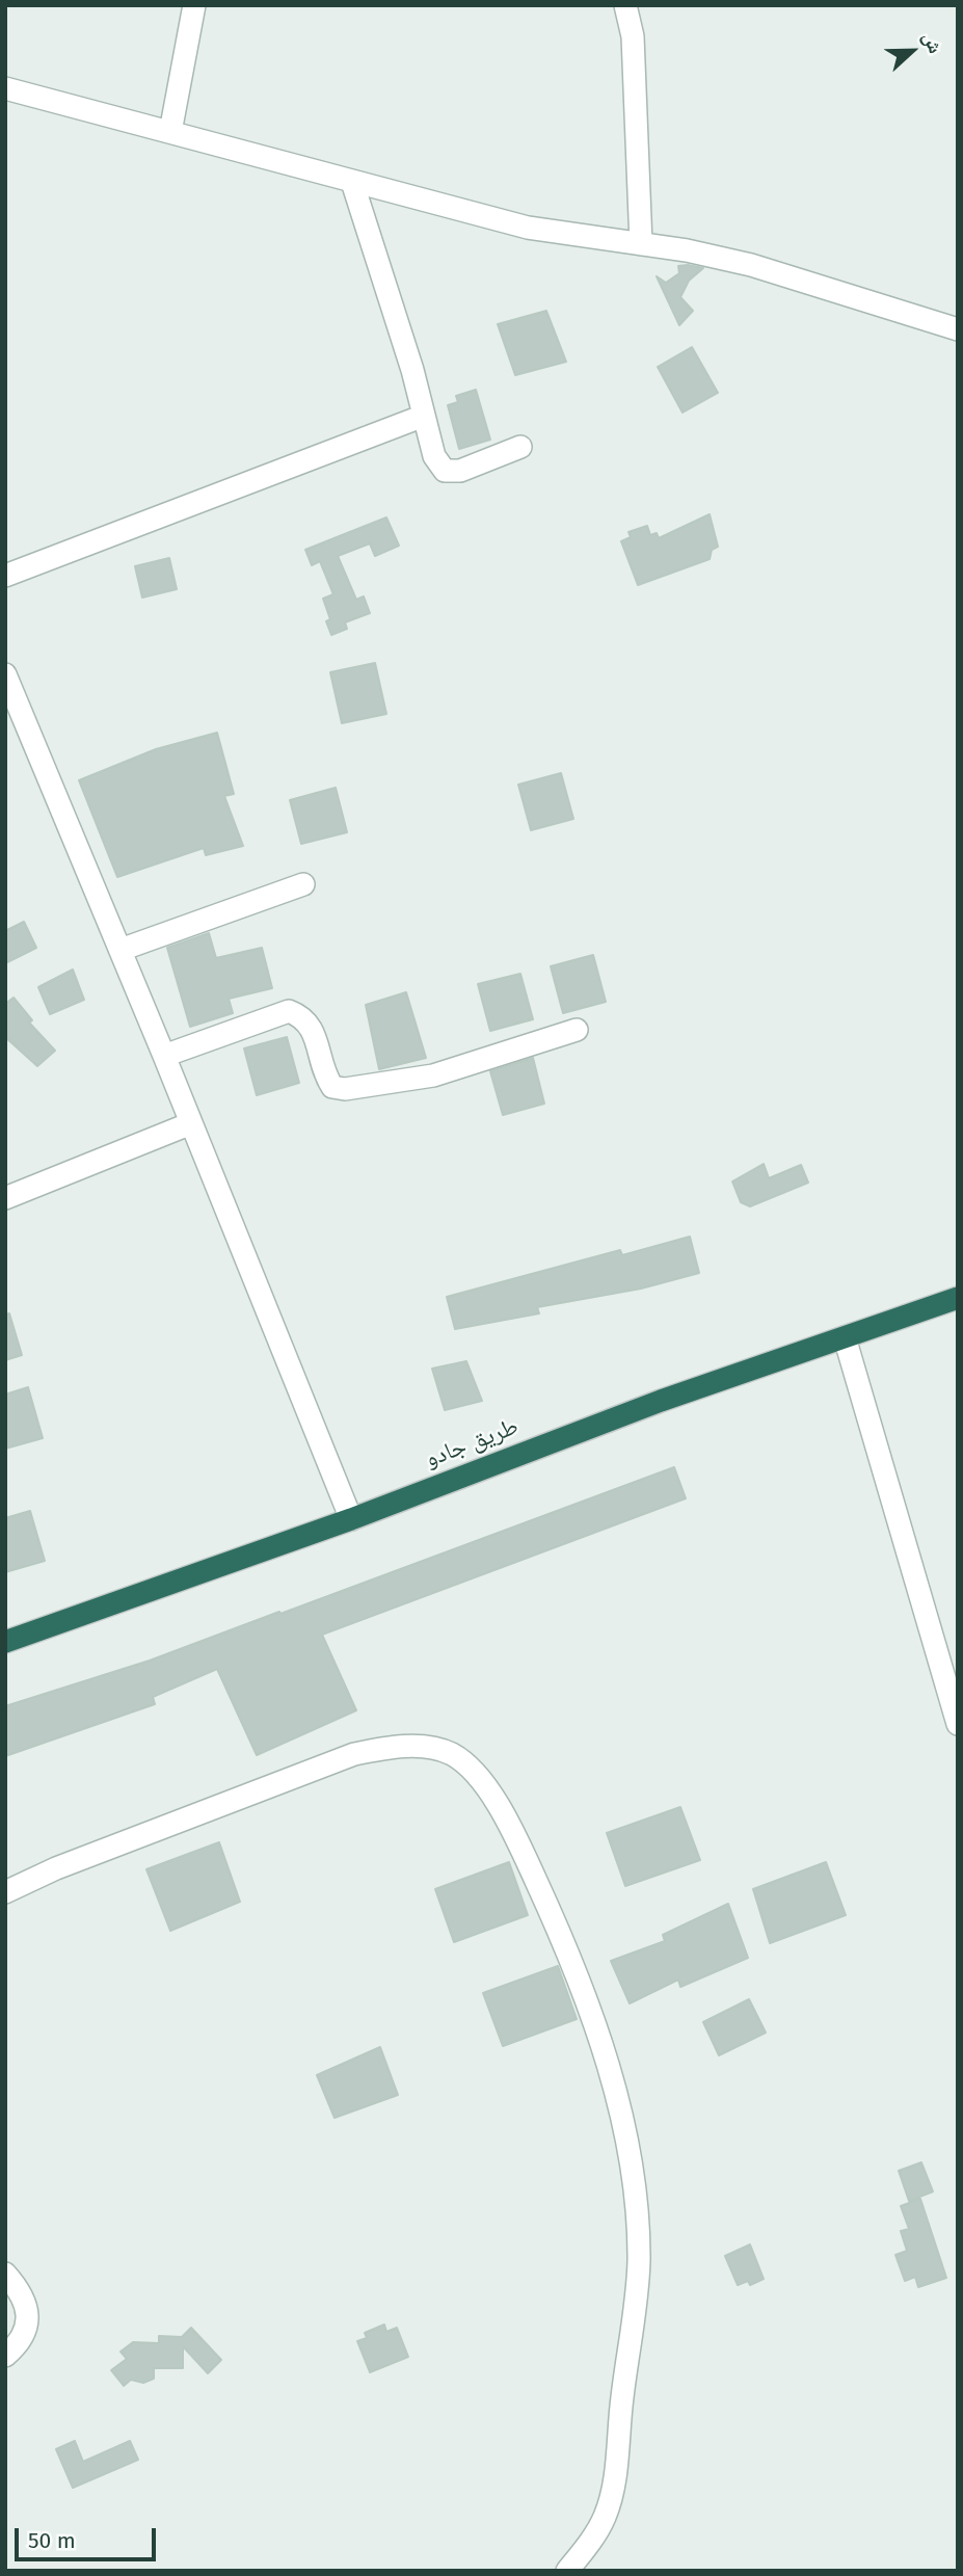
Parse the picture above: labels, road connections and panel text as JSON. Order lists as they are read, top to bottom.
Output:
{
  "streets": {
    "highway": ["طريق جادو"]
  },
  "scale_bar": "50 m",
  "north": "right"
}
